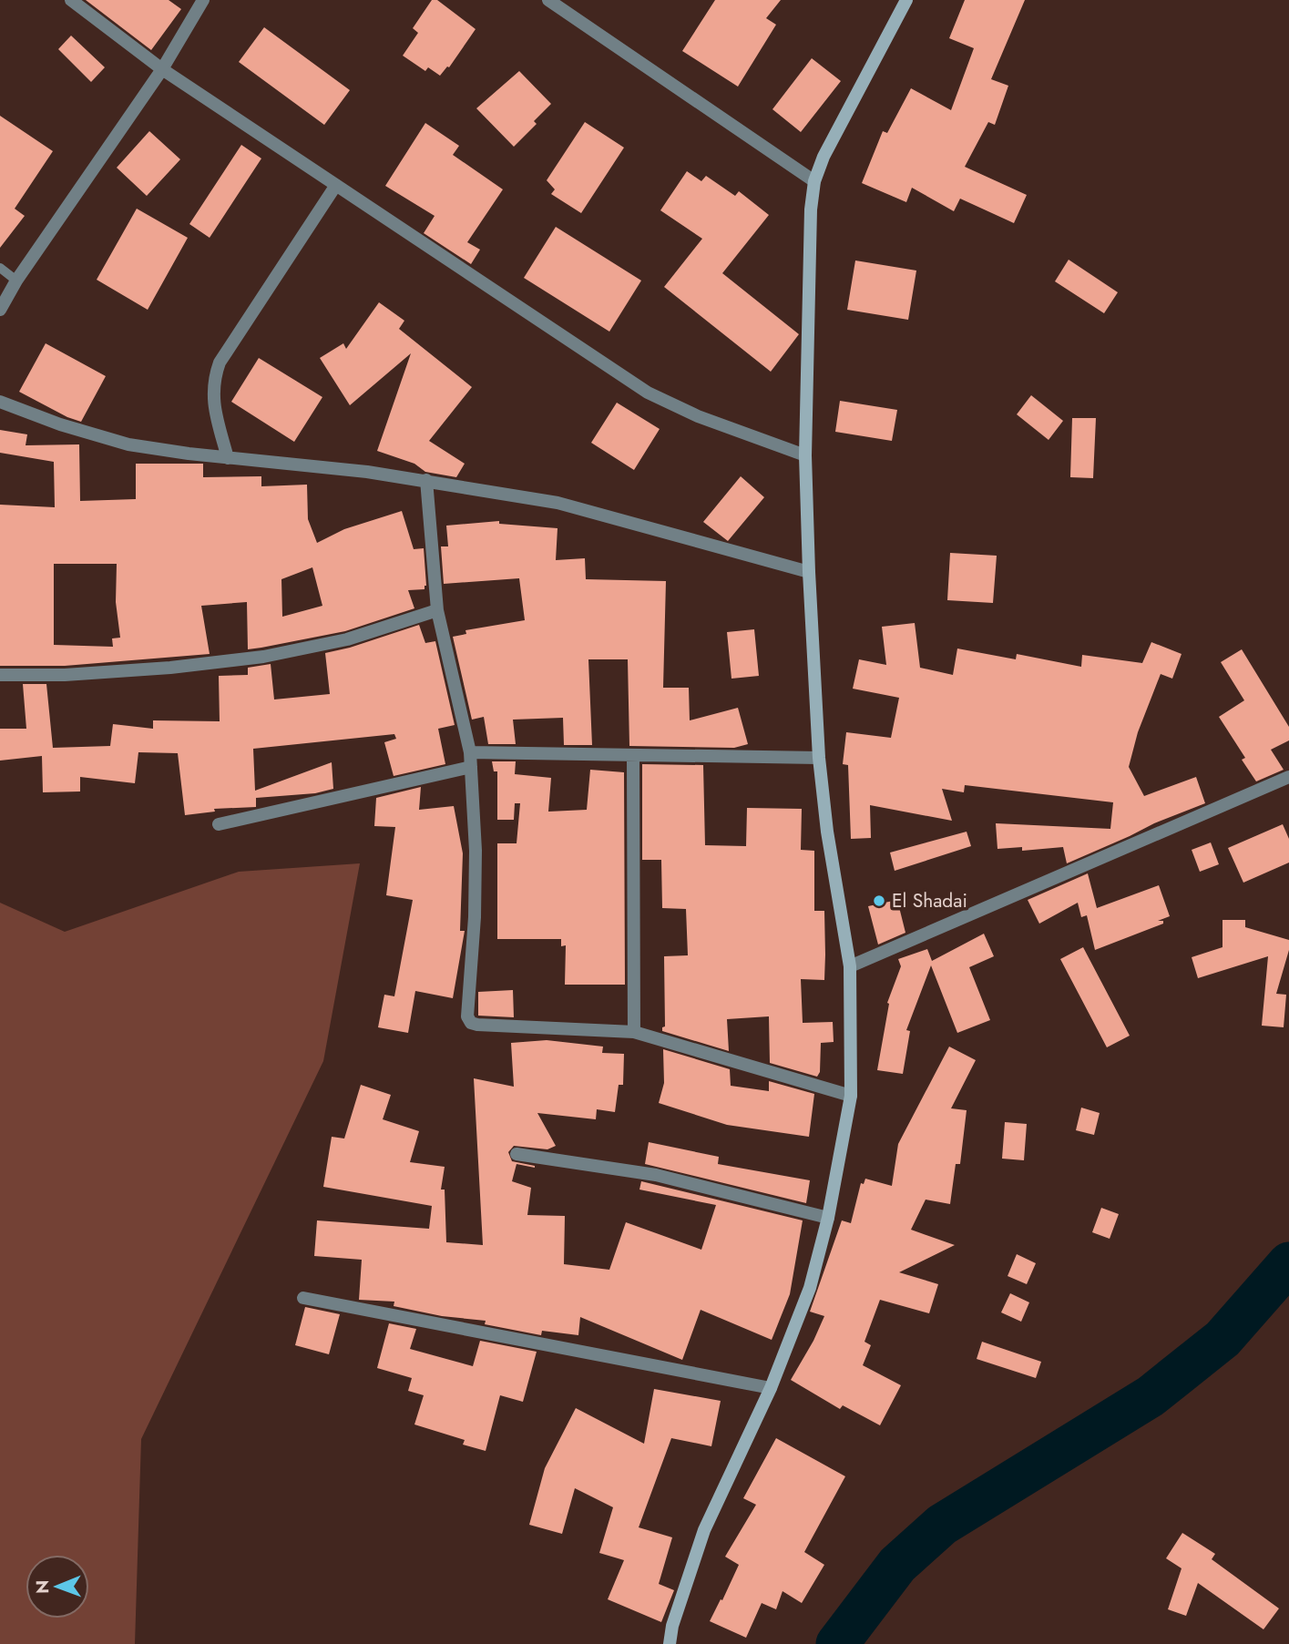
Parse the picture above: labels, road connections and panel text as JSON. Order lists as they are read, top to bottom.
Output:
{
  "places": ["El Shadai"],
  "north": "left"
}
